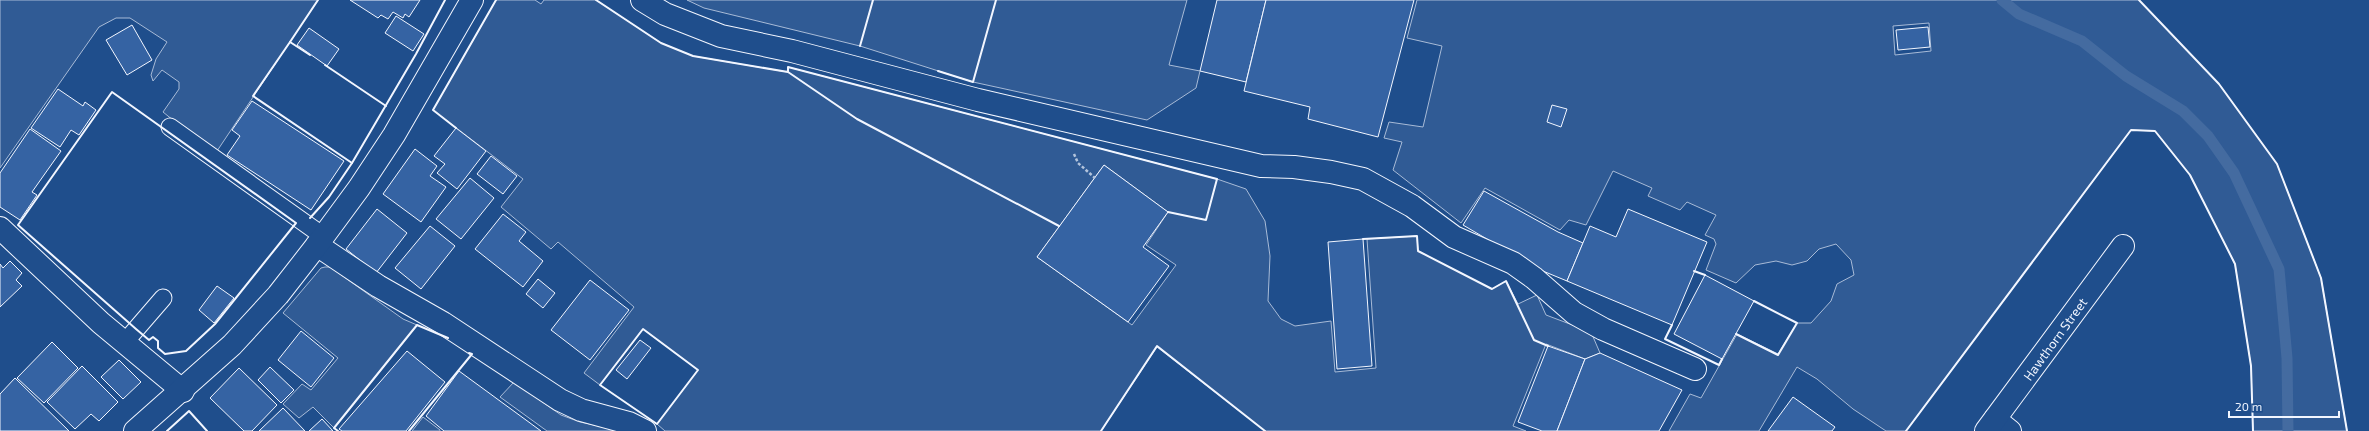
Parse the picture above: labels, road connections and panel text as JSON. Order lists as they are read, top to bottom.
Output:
{
  "streets": {
    "street": ["Hawthorn Street"]
  },
  "scale_bar": "20 m"
}
